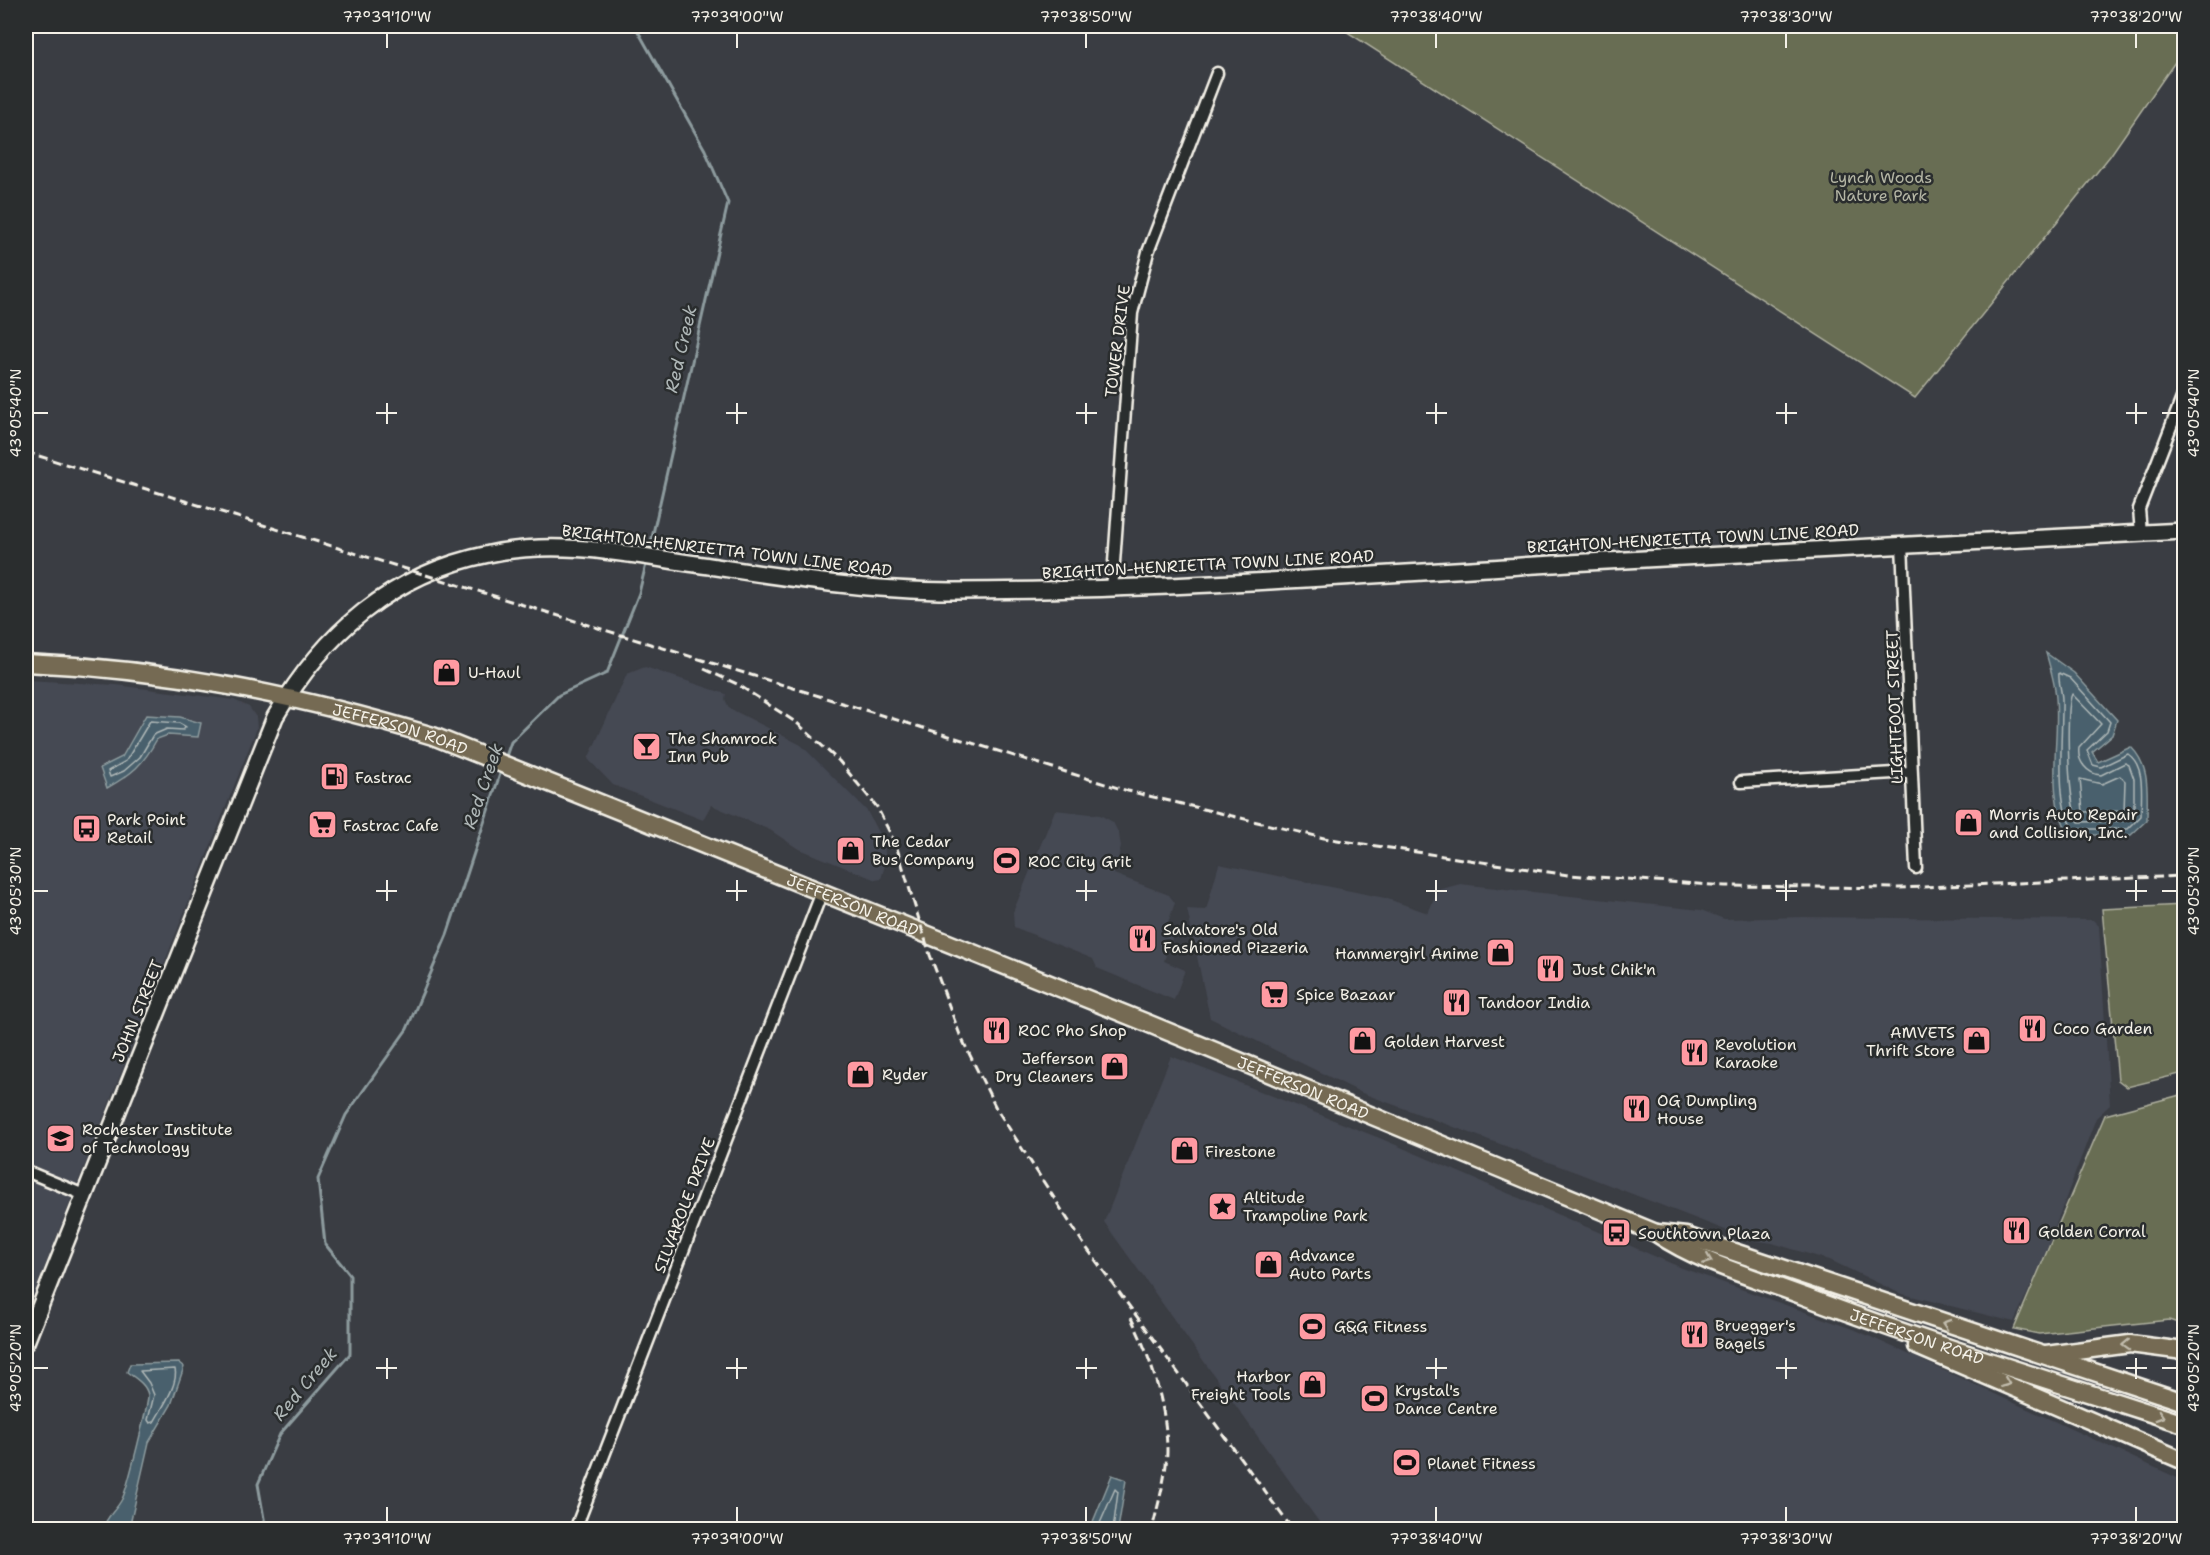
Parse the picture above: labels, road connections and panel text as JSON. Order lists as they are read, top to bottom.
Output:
{
  "streets": {
    "main road": ["JEFFERSON ROAD"],
    "street": [
      "TOWER DRIVE",
      "BRIGHTON-HENRIETTA TOWN LINE ROAD",
      "LIGHTFOOT STREET",
      "JOHN STREET",
      "SILVAROLE DRIVE"
    ]
  },
  "crossings": [
    ["TOWER DRIVE", "BRIGHTON-HENRIETTA TOWN LINE ROAD"],
    ["BRIGHTON-HENRIETTA TOWN LINE ROAD", "LIGHTFOOT STREET"],
    ["BRIGHTON-HENRIETTA TOWN LINE ROAD", "JEFFERSON ROAD"],
    ["BRIGHTON-HENRIETTA TOWN LINE ROAD", "JOHN STREET"],
    ["JEFFERSON ROAD", "JOHN STREET"],
    ["JEFFERSON ROAD", "SILVAROLE DRIVE"]
  ],
  "water": ["Red Creek"],
  "parks": ["Lynch Woods Nature Park"],
  "places": {
    "shop": [
      "U-Haul",
      "Morris Auto Repair and Collision, Inc.",
      "The Cedar Bus Company",
      "Hammergirl Anime",
      "Golden Harvest",
      "AMVETS Thrift Store",
      "Jefferson Dry Cleaners",
      "Ryder",
      "Firestone",
      "Advance Auto Parts",
      "Harbor Freight Tools"
    ],
    "bar": ["The Shamrock Inn Pub"],
    "fuel station": ["Fastrac"],
    "supermarket": ["Fastrac Cafe", "Spice Bazaar"],
    "bus stop": ["Park Point Retail", "Southtown Plaza"],
    "sports": [
      "ROC City Grit",
      "G&G Fitness",
      "Krystal's Dance Centre",
      "Planet Fitness"
    ],
    "restaurant": [
      "Salvatore's Old Fashioned Pizzeria",
      "Just Chik'n",
      "Tandoor India",
      "Coco Garden",
      "ROC Pho Shop",
      "Revolution Karaoke",
      "OG Dumpling House",
      "Golden Corral",
      "Bruegger's Bagels"
    ],
    "school or university": ["Rochester Institute of Technology"],
    "place": ["Altitude Trampoline Park"]
  },
  "coordinates": [
    "77°39'10\"W",
    "77°39'00\"W",
    "77°38'50\"W",
    "77°38'40\"W",
    "77°38'30\"W",
    "77°38'20\"W",
    "43°05'40\"N",
    "43°05'30\"N",
    "43°05'20\"N"
  ]
}
